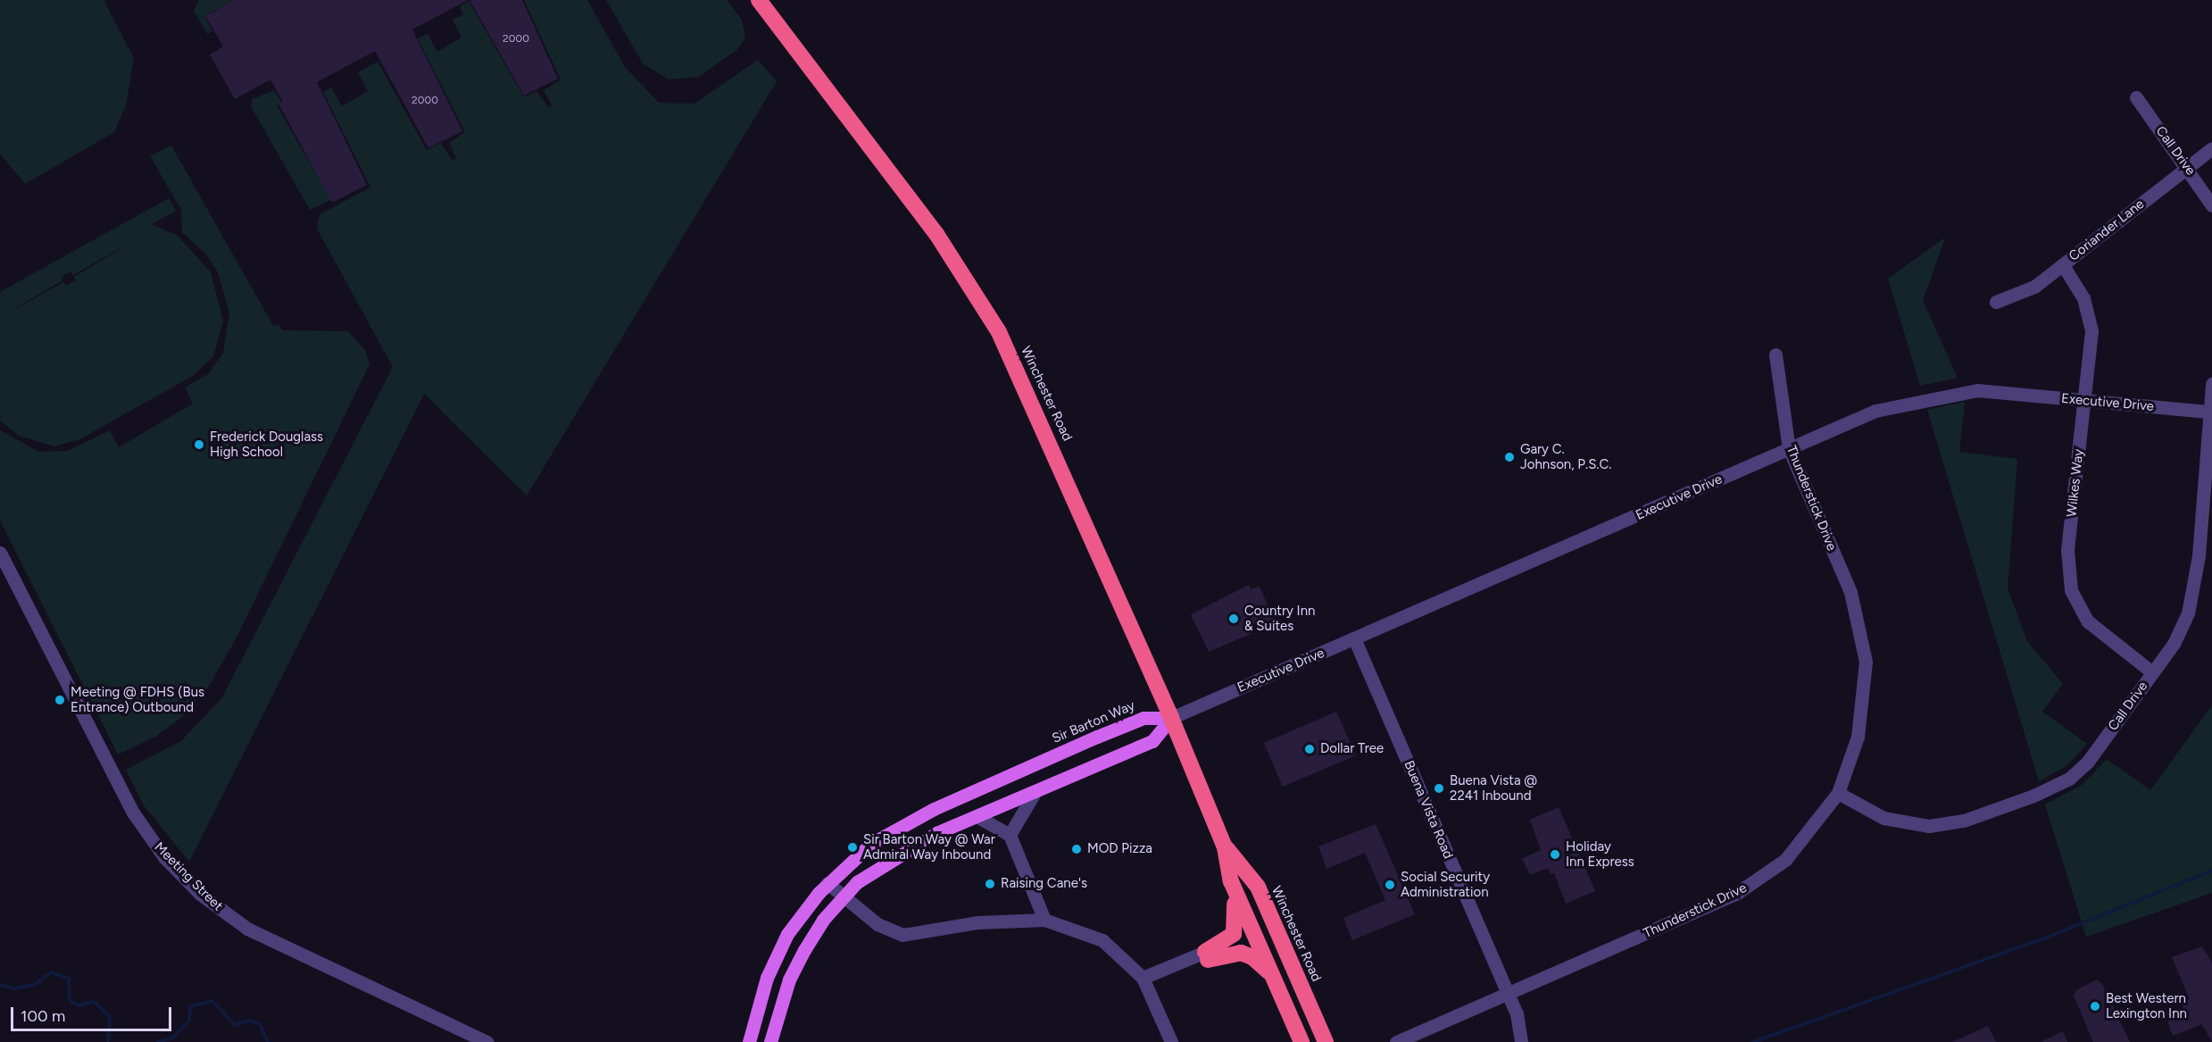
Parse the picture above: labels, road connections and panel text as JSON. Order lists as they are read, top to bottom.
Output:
{
  "streets": {
    "highway": ["Winchester Road"],
    "main road": ["Sir Barton Way"],
    "street": [
      "Call Drive",
      "Coriander Lane",
      "Executive Drive",
      "Wilkes Way",
      "Thunderstick Drive",
      "Buena Vista Road",
      "Meeting Street"
    ]
  },
  "crossings": [
    ["Call Drive", "Coriander Lane"],
    ["Call Drive", "Executive Drive"],
    ["Call Drive", "Wilkes Way"],
    ["Call Drive", "Thunderstick Drive"],
    ["Coriander Lane", "Wilkes Way"],
    ["Winchester Road", "Executive Drive"],
    ["Winchester Road", "Sir Barton Way"],
    ["Executive Drive", "Wilkes Way"],
    ["Executive Drive", "Thunderstick Drive"],
    ["Executive Drive", "Sir Barton Way"],
    ["Executive Drive", "Buena Vista Road"],
    ["Thunderstick Drive", "Buena Vista Road"]
  ],
  "places": [
    "Frederick Douglass High School",
    "Gary C. Johnson, P.S.C.",
    "Country Inn & Suites",
    "Meeting @ FDHS (Bus Entrance) Outbound",
    "Dollar Tree",
    "Buena Vista @ 2241 Inbound",
    "Sir Barton Way @ War Admiral Way Inbound",
    "MOD Pizza",
    "Holiday Inn Express",
    "Raising Cane's",
    "Social Security Administration",
    "Best Western Lexington Inn"
  ],
  "house_numbers": ["2000", "2000"],
  "scale_bar": "100 m"
}
